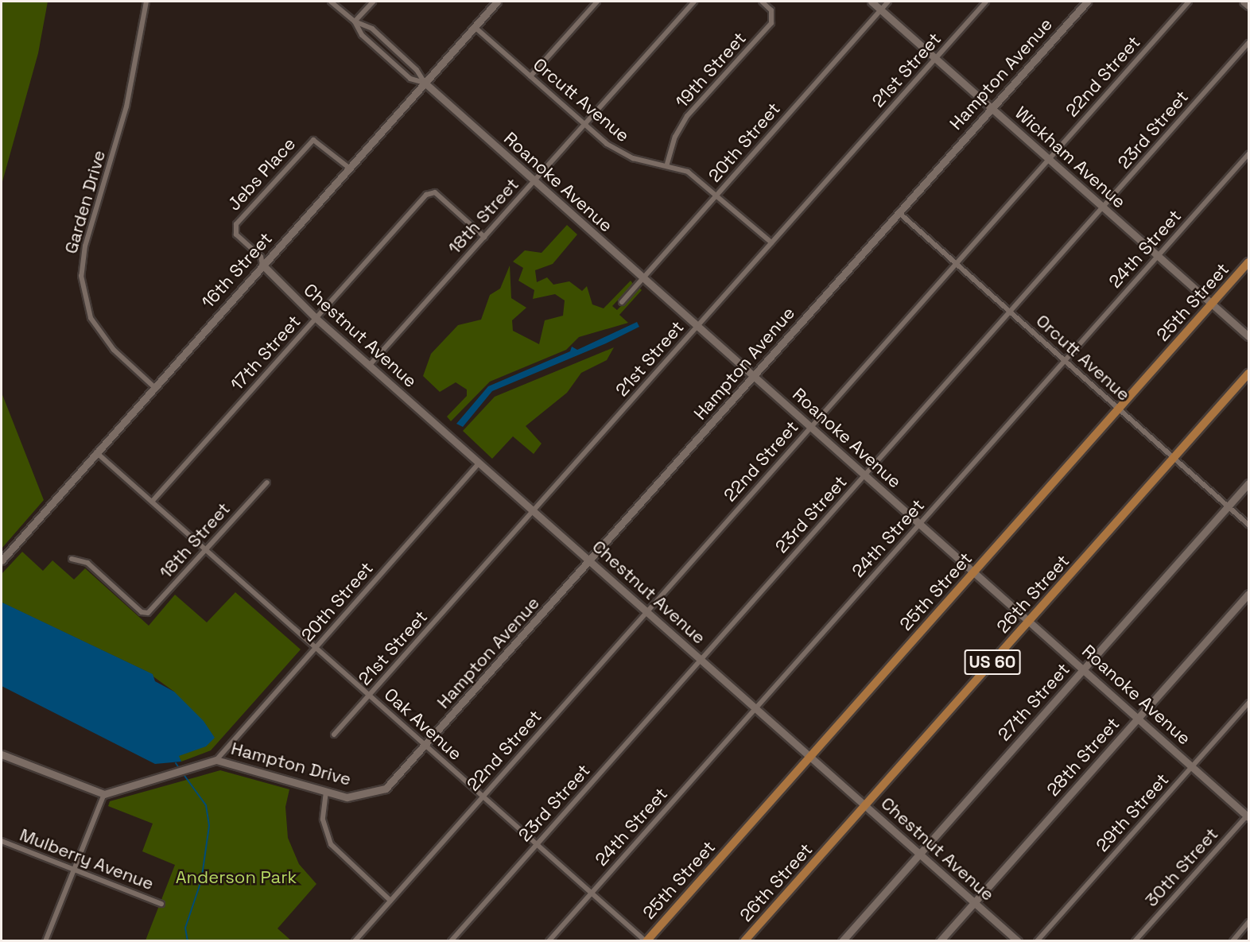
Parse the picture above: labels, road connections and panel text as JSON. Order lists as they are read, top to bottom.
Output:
{
  "streets": {
    "main road": ["25th Street", "26th Street", "US 60"],
    "street": [
      "19th Street",
      "21st Street",
      "Hampton Avenue",
      "22nd Street",
      "Orcutt Avenue",
      "23rd Street",
      "20th Street",
      "Wickham Avenue",
      "Jebs Place",
      "Roanoke Avenue",
      "Garden Drive",
      "18th Street",
      "24th Street",
      "16th Street",
      "Chestnut Avenue",
      "17th Street",
      "27th Street",
      "Oak Avenue",
      "28th Street",
      "Hampton Drive",
      "29th Street",
      "Mulberry Avenue",
      "30th Street"
    ]
  },
  "crossings": [
    ["19th Street", "Orcutt Avenue"],
    ["21st Street", "Orcutt Avenue"],
    ["21st Street", "Wickham Avenue"],
    ["21st Street", "Roanoke Avenue"],
    ["21st Street", "Chestnut Avenue"],
    ["21st Street", "Oak Avenue"],
    ["Hampton Avenue", "Orcutt Avenue"],
    ["Hampton Avenue", "Wickham Avenue"],
    ["Hampton Avenue", "Roanoke Avenue"],
    ["Hampton Avenue", "Chestnut Avenue"],
    ["Hampton Avenue", "Oak Avenue"],
    ["Hampton Avenue", "Hampton Drive"],
    ["22nd Street", "Orcutt Avenue"],
    ["22nd Street", "Wickham Avenue"],
    ["22nd Street", "Roanoke Avenue"],
    ["22nd Street", "Chestnut Avenue"],
    ["22nd Street", "Oak Avenue"],
    ["Orcutt Avenue", "23rd Street"],
    ["Orcutt Avenue", "20th Street"],
    ["Orcutt Avenue", "18th Street"],
    ["Orcutt Avenue", "24th Street"],
    ["Orcutt Avenue", "16th Street"],
    ["Orcutt Avenue", "25th Street"],
    ["Orcutt Avenue", "26th Street"],
    ["Orcutt Avenue", "27th Street"],
    ["23rd Street", "Wickham Avenue"],
    ["23rd Street", "Roanoke Avenue"],
    ["23rd Street", "Chestnut Avenue"],
    ["23rd Street", "Oak Avenue"],
    ["20th Street", "Wickham Avenue"],
    ["20th Street", "Roanoke Avenue"],
    ["20th Street", "Chestnut Avenue"],
    ["20th Street", "Oak Avenue"],
    ["20th Street", "Hampton Drive"],
    ["Wickham Avenue", "24th Street"],
    ["Wickham Avenue", "25th Street"],
    ["Jebs Place", "16th Street"],
    ["Jebs Place", "Chestnut Avenue"],
    ["Roanoke Avenue", "18th Street"],
    ["Roanoke Avenue", "24th Street"],
    ["Roanoke Avenue", "16th Street"],
    ["Roanoke Avenue", "25th Street"],
    ["Roanoke Avenue", "26th Street"],
    ["Roanoke Avenue", "27th Street"],
    ["Roanoke Avenue", "28th Street"],
    ["Roanoke Avenue", "29th Street"],
    ["Roanoke Avenue", "30th Street"],
    ["Garden Drive", "16th Street"],
    ["18th Street", "Chestnut Avenue"],
    ["18th Street", "17th Street"],
    ["18th Street", "Oak Avenue"],
    ["24th Street", "Chestnut Avenue"],
    ["24th Street", "Oak Avenue"],
    ["16th Street", "Chestnut Avenue"],
    ["16th Street", "Oak Avenue"],
    ["25th Street", "Chestnut Avenue"],
    ["25th Street", "Oak Avenue"],
    ["Chestnut Avenue", "17th Street"],
    ["Chestnut Avenue", "26th Street"],
    ["Chestnut Avenue", "27th Street"],
    ["Chestnut Avenue", "28th Street"],
    ["17th Street", "Oak Avenue"],
    ["Oak Avenue", "Hampton Drive"]
  ],
  "parks": ["Anderson Park"]
}
